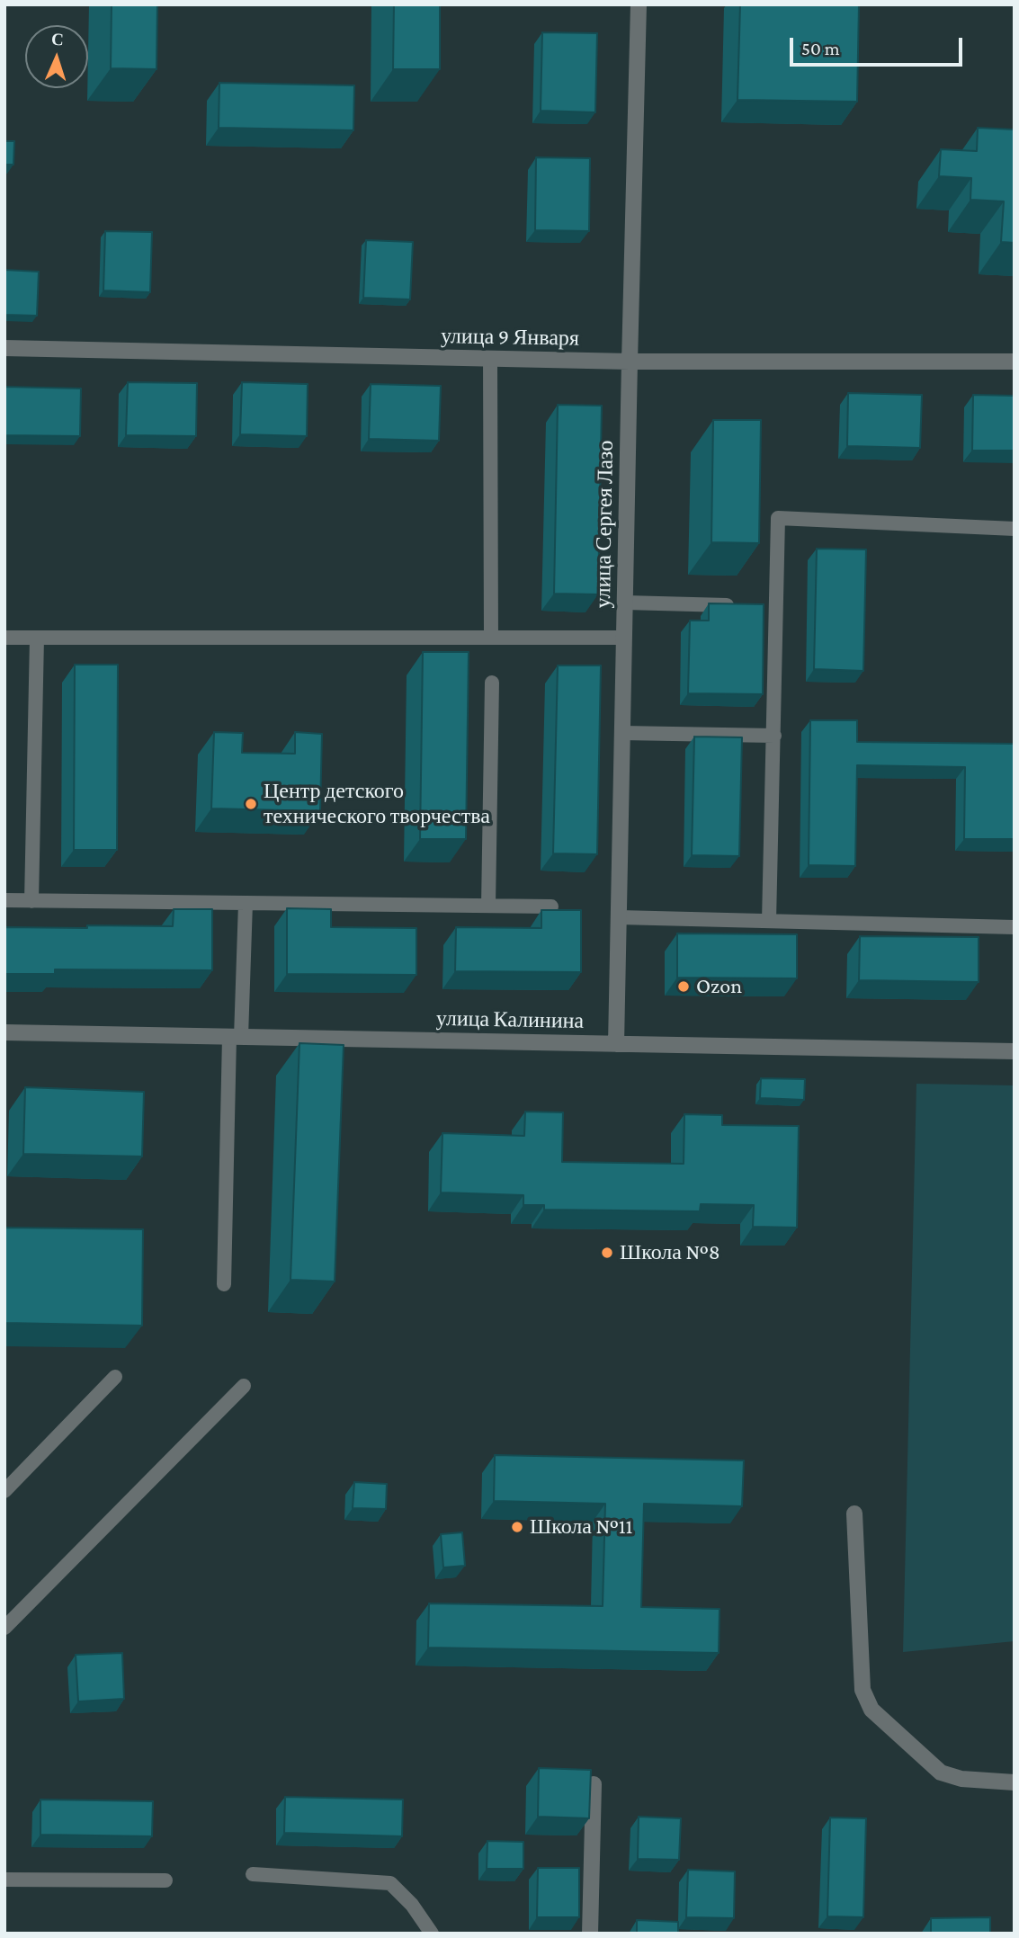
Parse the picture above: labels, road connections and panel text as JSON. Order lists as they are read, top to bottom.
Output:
{
  "streets": {
    "street": ["улица 9 Января", "улица Сергея Лазо", "улица Калинина"]
  },
  "crossings": [
    ["улица 9 Января", "улица Сергея Лазо"],
    ["улица Сергея Лазо", "улица Калинина"]
  ],
  "places": [
    "Центр детского технического творчества",
    "Ozon",
    "Школа №8",
    "Школа №11"
  ],
  "scale_bar": "50 m",
  "north": "top"
}
